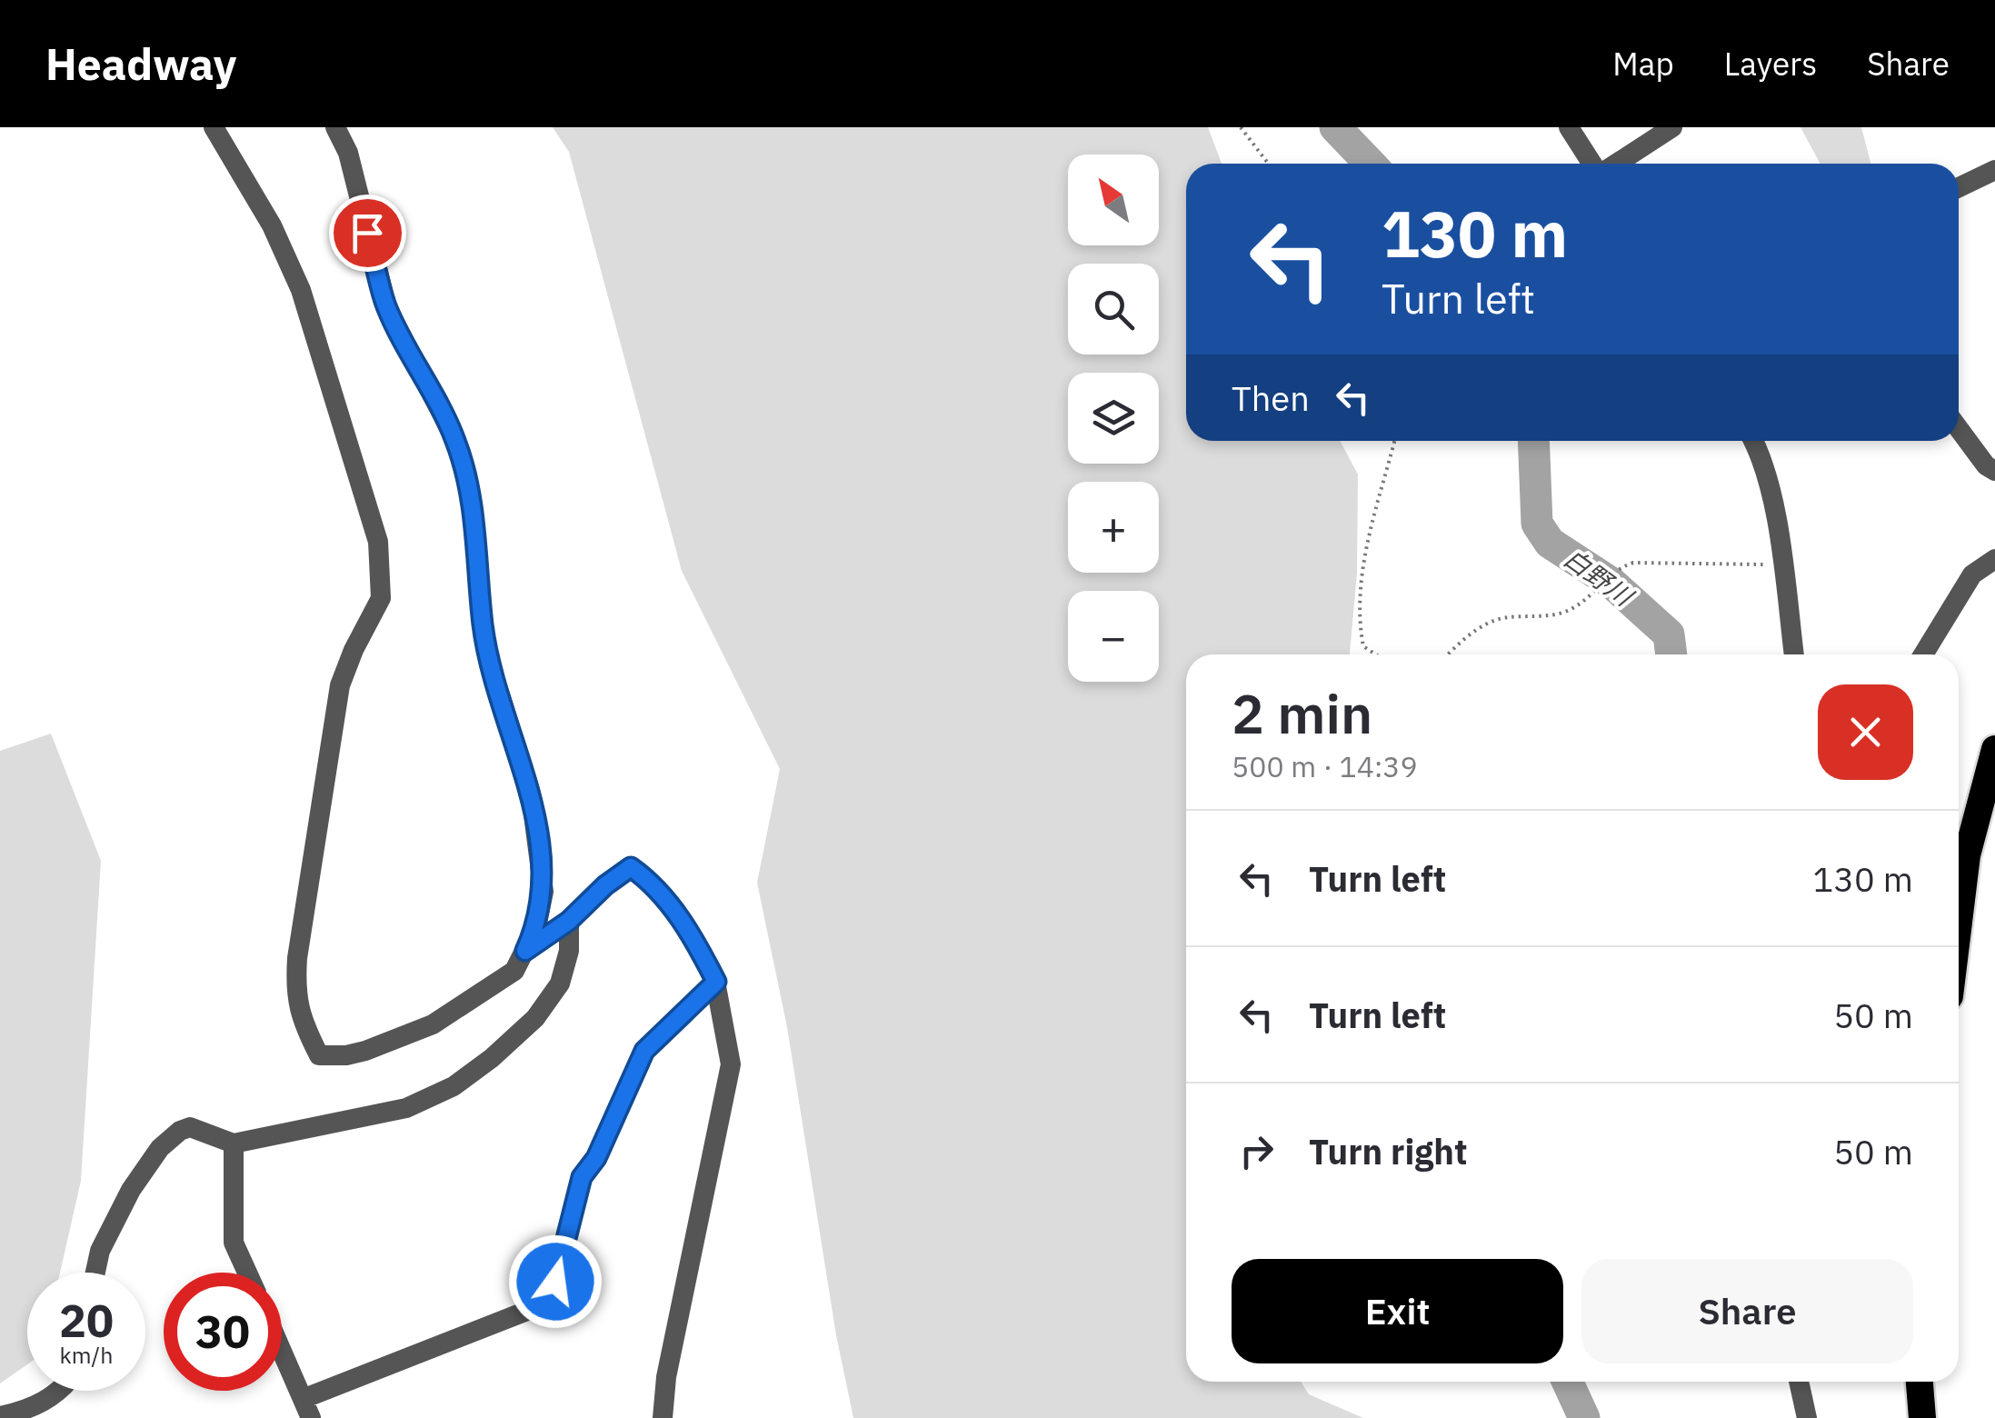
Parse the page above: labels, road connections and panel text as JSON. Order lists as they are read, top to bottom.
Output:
{
  "water": ["白野川"],
  "north": "top left",
  "page": {
    "header": "Headway",
    "nav": ["Map", "Layers", "Share"],
    "map_buttons": ["+", "−"],
    "turn": ["130 m", "Turn left"],
    "then": "Then",
    "heading": ["2 min", "500 m · 14:39"],
    "list": [
      {
        "name": "Turn left",
        "value": "130 m"
      },
      {
        "name": "Turn left",
        "value": "50 m"
      },
      {
        "name": "Turn right",
        "value": "50 m"
      }
    ],
    "buttons": ["Exit", "Share"],
    "speed": "20 km/h",
    "limit": "30"
  }
}
